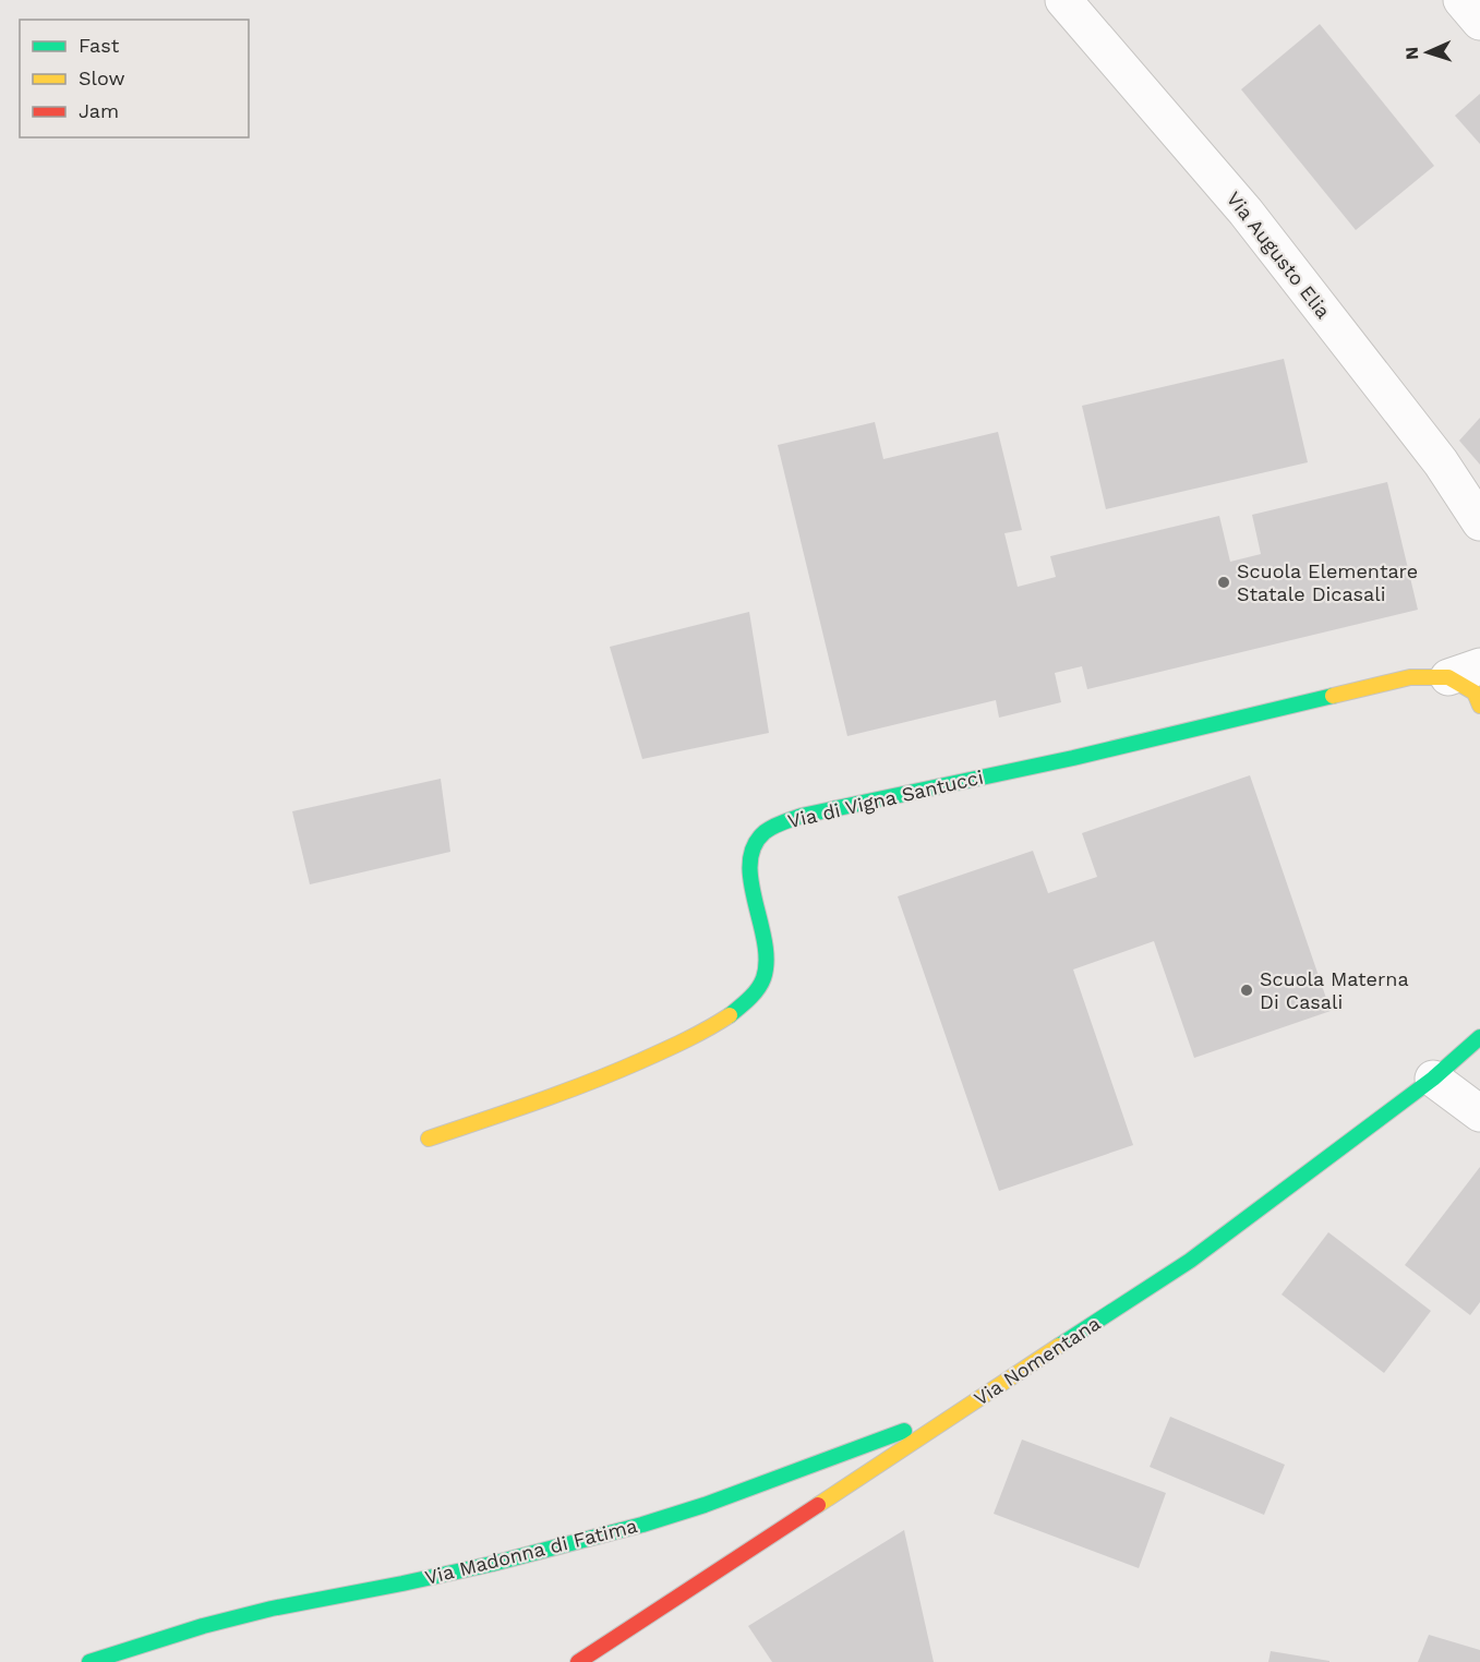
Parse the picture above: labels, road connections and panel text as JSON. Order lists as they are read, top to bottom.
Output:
{
  "streets": {
    "main road": ["Via di Vigna Santucci", "Via Nomentana", "Via Madonna di Fatima"],
    "street": ["Via Augusto Elia"]
  },
  "crossings": [
    ["Via Nomentana", "Via Madonna di Fatima"]
  ],
  "places": ["Scuola Elementare Statale Dicasali", "Scuola Materna Di Casali"],
  "legend": ["Fast", "Slow", "Jam"],
  "north": "left"
}
